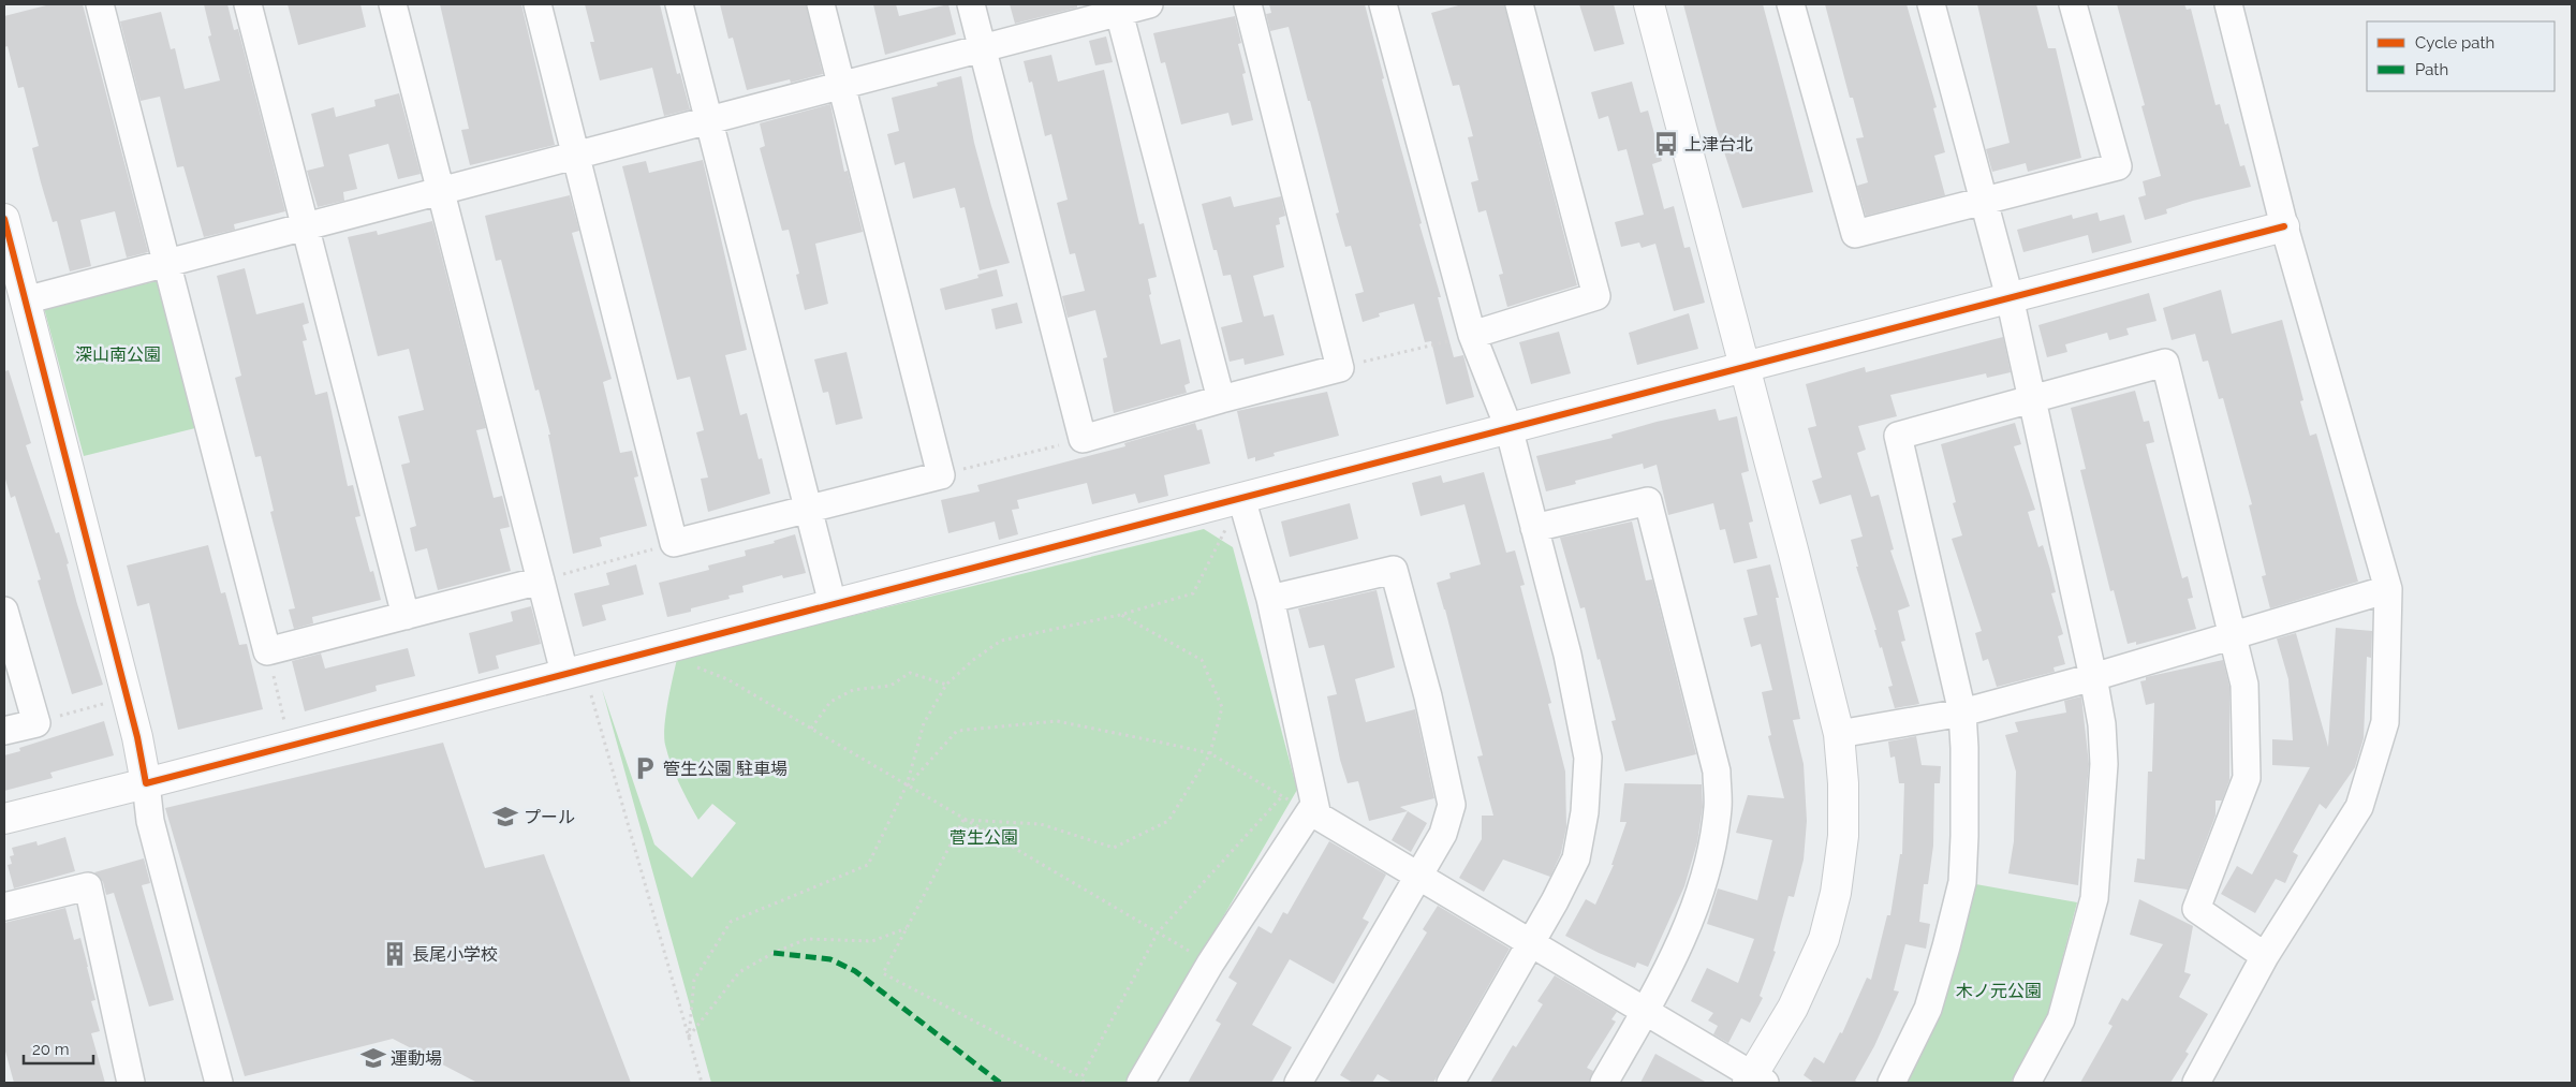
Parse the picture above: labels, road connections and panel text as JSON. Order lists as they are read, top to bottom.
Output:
{
  "parks": ["深山南公園", "菅生公園", "木ノ元公園"],
  "places": {
    "bus stop": ["上津台北"],
    "parking": ["管生公園 駐車場"],
    "school or university": ["プール", "運動場"],
    "building": ["長尾小学校"]
  },
  "legend": ["Cycle path", "Path"],
  "scale_bar": "20 m"
}
